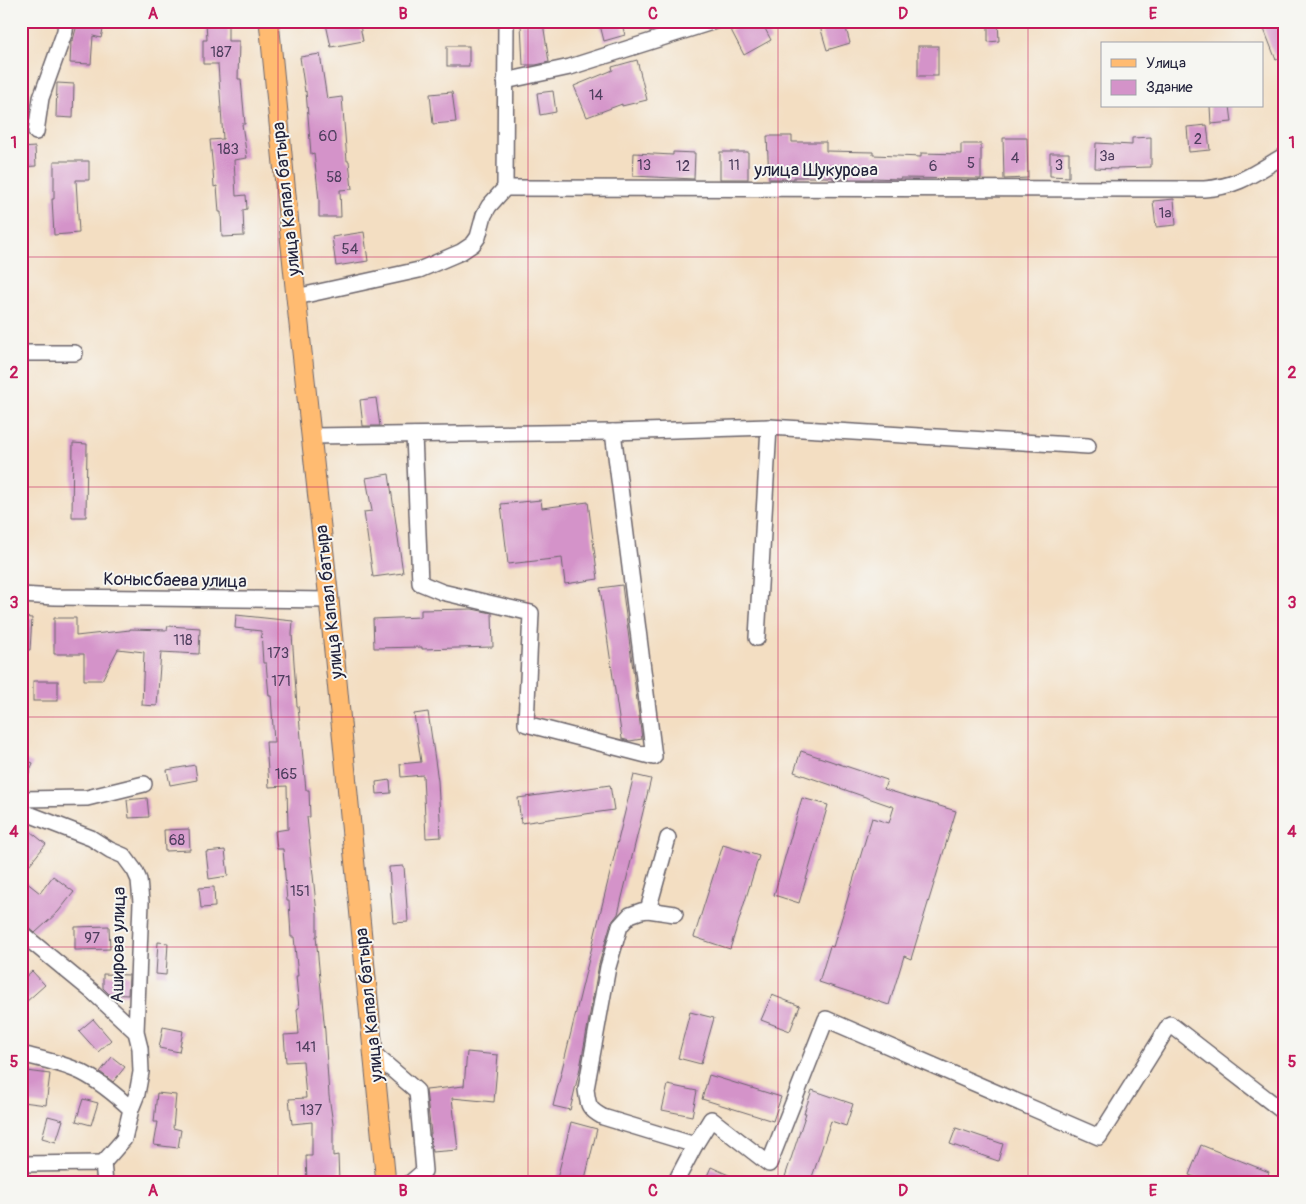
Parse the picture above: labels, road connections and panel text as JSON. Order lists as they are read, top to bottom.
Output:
{
  "streets": {
    "main road": ["улица Капал батыра"],
    "street": ["улица Шукурова", "Конысбаева улица", "Аширова улица"]
  },
  "crossings": [
    ["улица Капал батыра", "Конысбаева улица"]
  ],
  "house_numbers": [
    "187",
    "14",
    "60",
    "2",
    "183",
    "3а",
    "4",
    "5",
    "13",
    "11",
    "3",
    "12",
    "6",
    "58",
    "1а",
    "54",
    "118",
    "173",
    "171",
    "165",
    "68",
    "151",
    "97",
    "141",
    "137"
  ],
  "legend": ["Улица", "Здание"],
  "grid": {
    "columns": [
      "A",
      "B",
      "C",
      "D",
      "E"
    ],
    "rows": [
      "1",
      "2",
      "3",
      "4",
      "5"
    ]
  }
}
